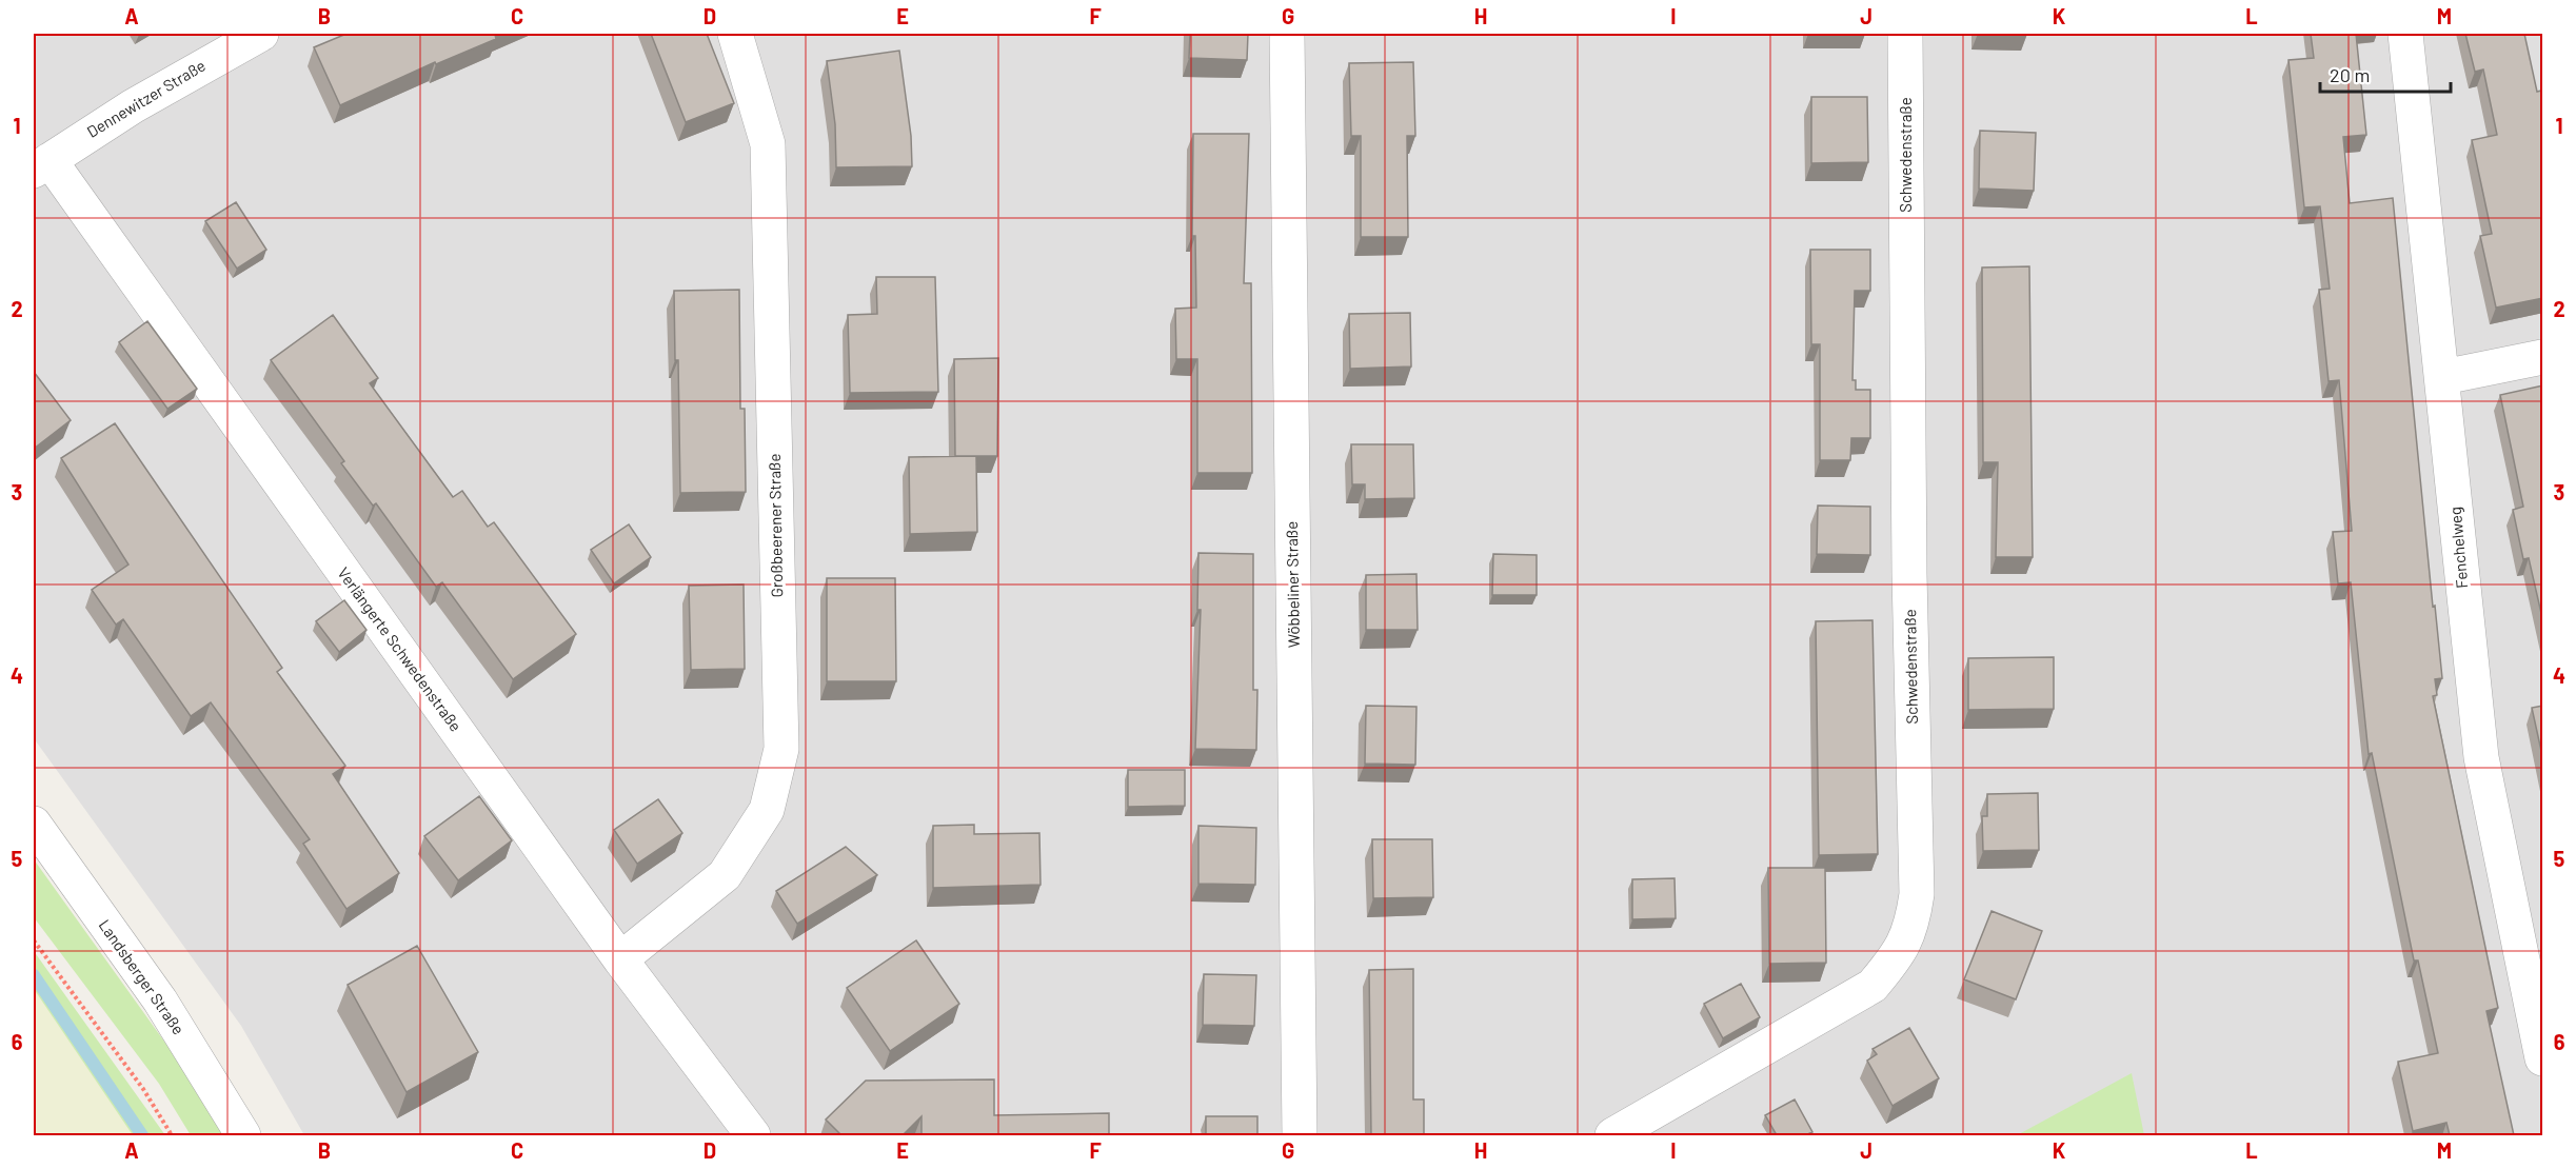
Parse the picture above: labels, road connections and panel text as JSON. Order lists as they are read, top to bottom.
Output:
{
  "streets": {
    "street": [
      "Dennewitzer Straße",
      "Schwedenstraße",
      "Großbeerener Straße",
      "Fenchelweg",
      "Wöbbeliner Straße",
      "Verlängerte Schwedenstraße",
      "Landsberger Straße"
    ]
  },
  "crossings": [
    ["Dennewitzer Straße", "Verlängerte Schwedenstraße"],
    ["Großbeerener Straße", "Verlängerte Schwedenstraße"]
  ],
  "scale_bar": "20 m",
  "grid": {
    "columns": [
      "A",
      "B",
      "C",
      "D",
      "E",
      "F",
      "G",
      "H",
      "I",
      "J",
      "K",
      "L",
      "M"
    ],
    "rows": [
      "1",
      "2",
      "3",
      "4",
      "5",
      "6"
    ]
  }
}
